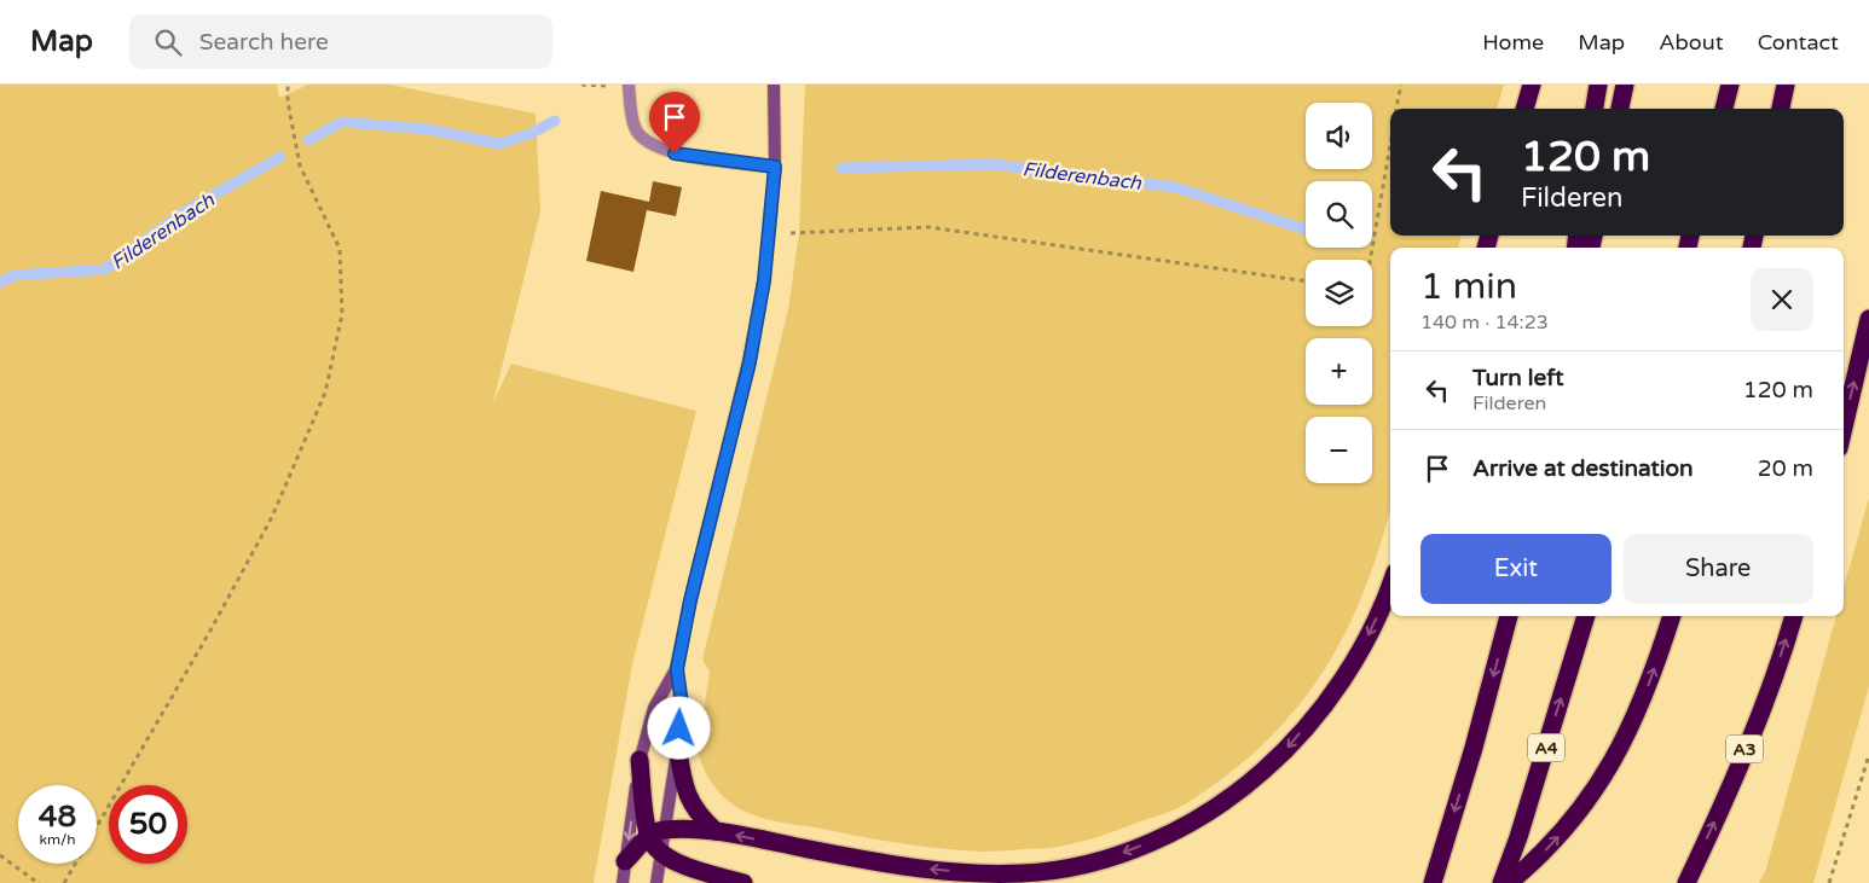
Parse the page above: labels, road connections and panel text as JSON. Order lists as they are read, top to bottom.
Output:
{
  "streets": {
    "highway": ["A4", "A3"]
  },
  "water": ["Filderenbach"],
  "page": {
    "header": "Map",
    "search": "Search here",
    "nav": [
      "Home",
      "Map",
      "About",
      "Contact"
    ],
    "map_buttons": ["+", "−"],
    "turn": ["120 m", "Filderen"],
    "heading": ["1 min", "140 m · 14:23"],
    "list": [
      {
        "name": "Turn left",
        "note": "Filderen",
        "value": "120 m"
      },
      {
        "name": "Arrive at destination",
        "value": "20 m"
      }
    ],
    "buttons": ["Exit", "Share"],
    "speed": "48 km/h",
    "limit": "50"
  }
}
